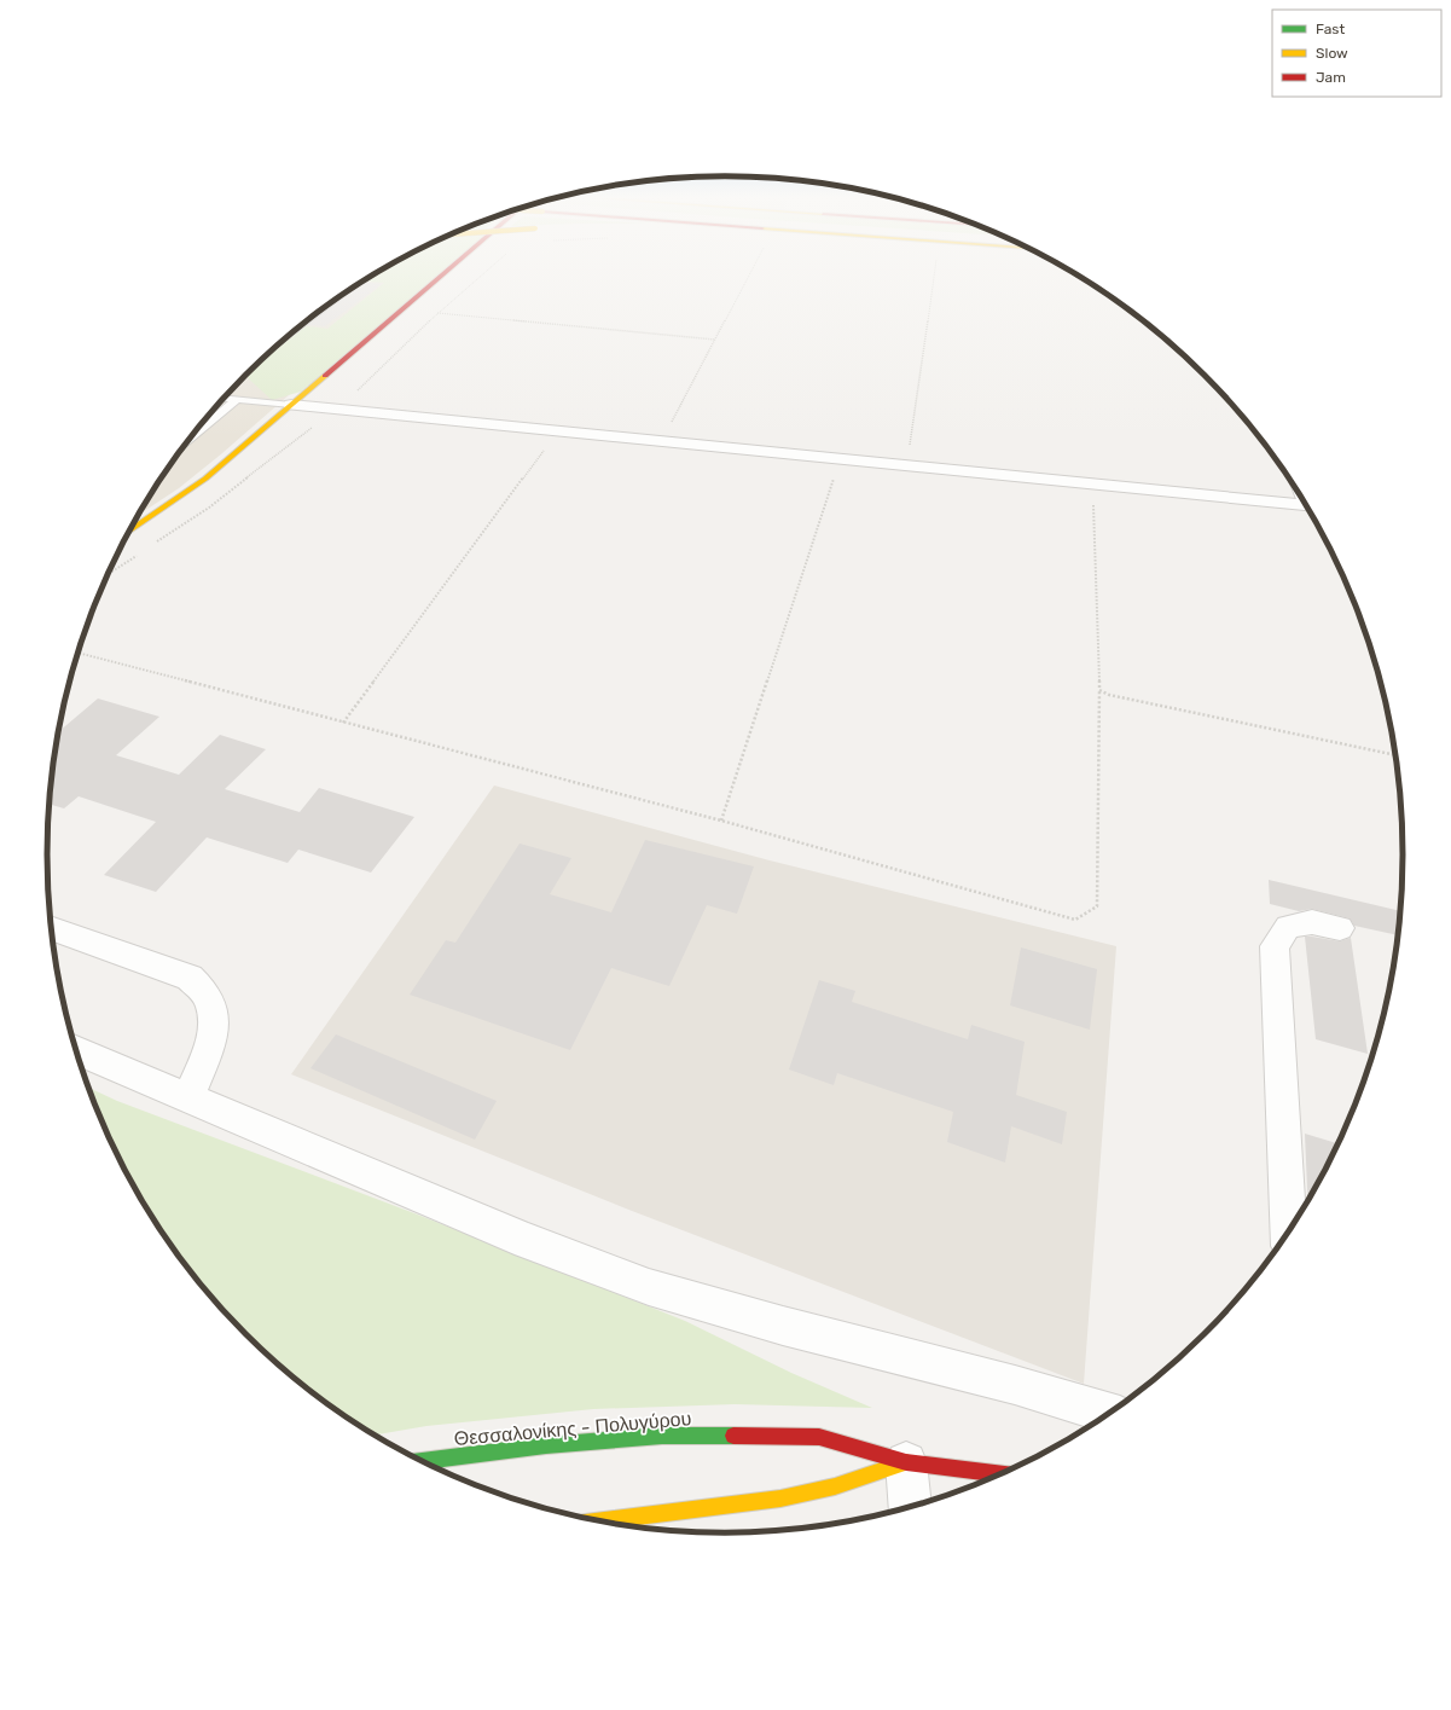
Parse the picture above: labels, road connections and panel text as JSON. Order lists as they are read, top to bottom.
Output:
{
  "streets": {
    "main road": ["Θεσσαλονίκης - Πολυγύρου"]
  },
  "legend": ["Fast", "Slow", "Jam"]
}
